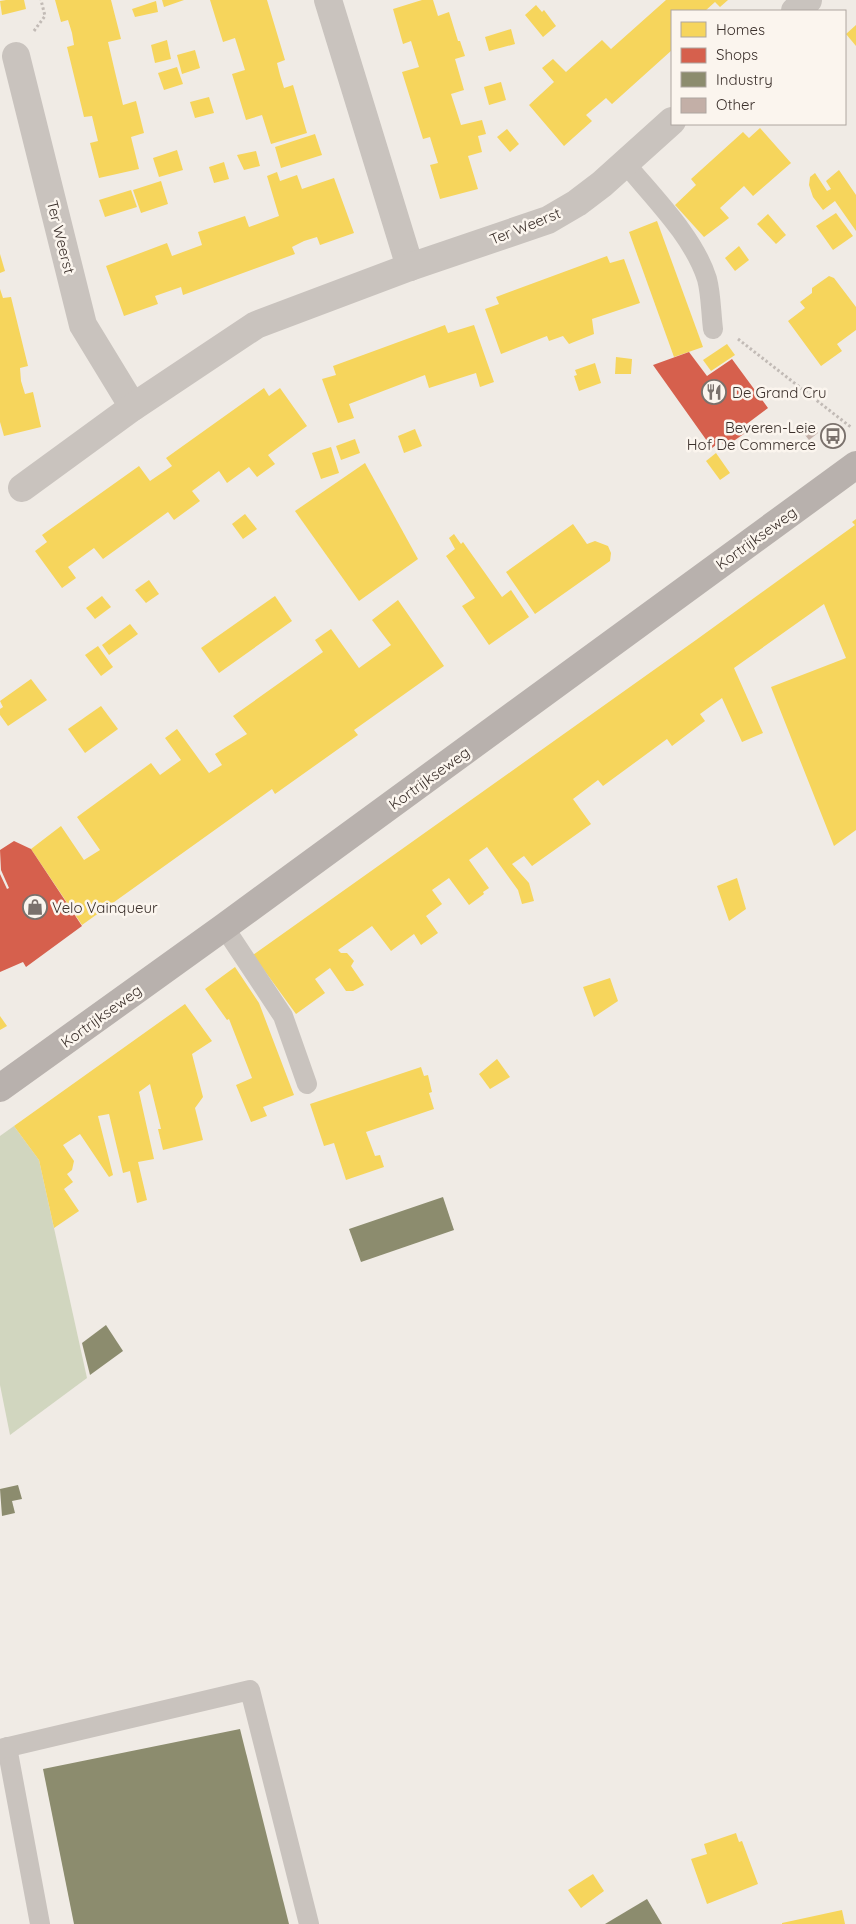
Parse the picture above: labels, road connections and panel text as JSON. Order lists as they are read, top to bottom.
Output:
{
  "streets": {
    "main road": ["Kortrijkseweg"],
    "street": ["Ter Weerst"]
  },
  "places": {
    "restaurant": ["De Grand Cru"],
    "bus stop": ["Beveren-Leie Hof De Commerce"],
    "shop": ["Velo Vainqueur"]
  },
  "legend": [
    "Homes",
    "Shops",
    "Industry",
    "Other"
  ]
}
